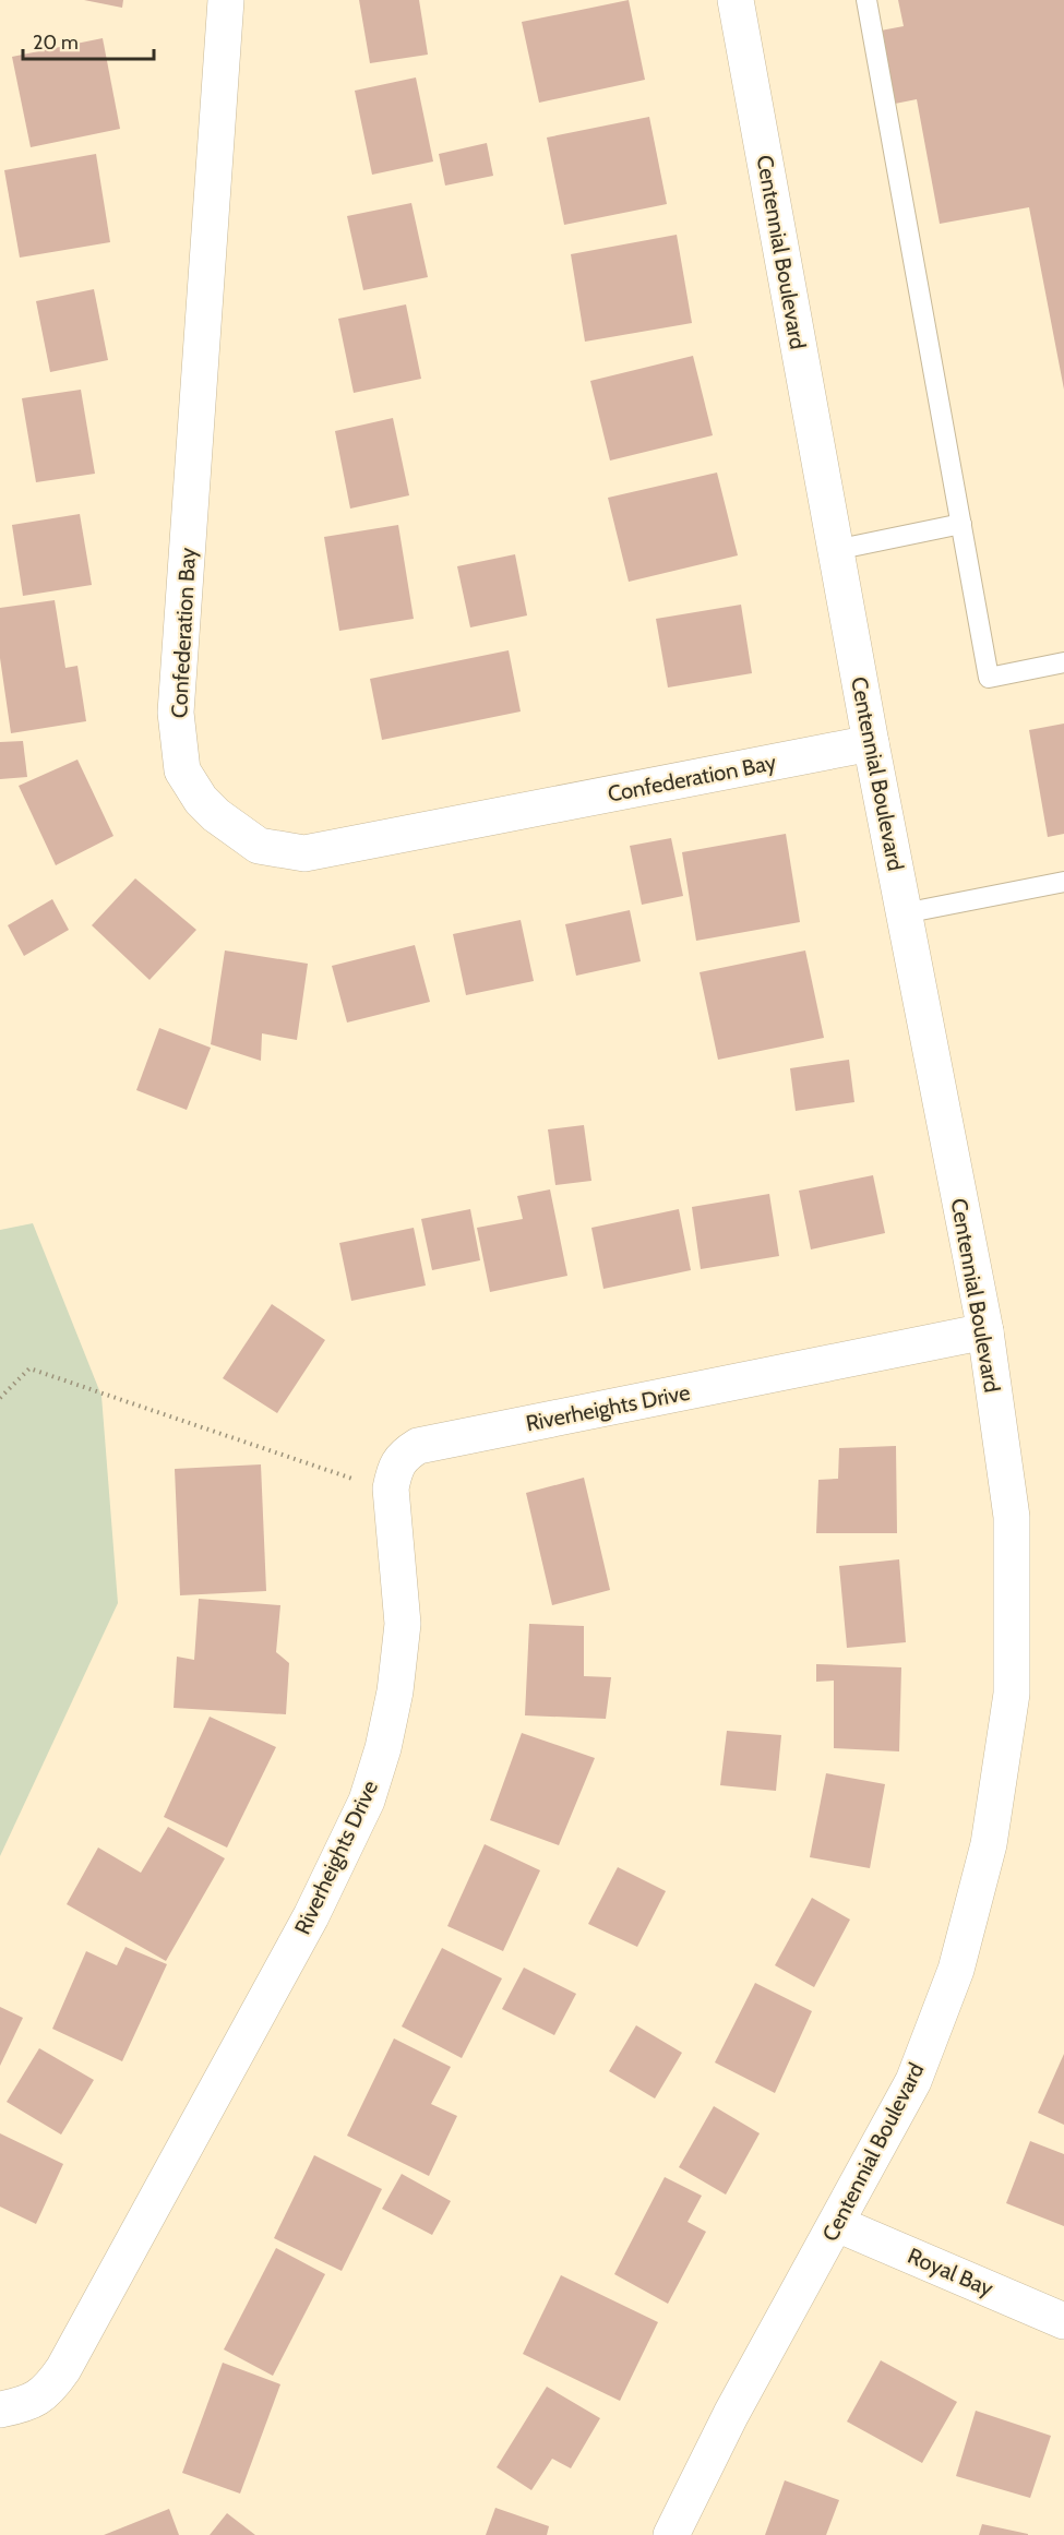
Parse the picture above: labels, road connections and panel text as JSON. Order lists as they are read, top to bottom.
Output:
{
  "streets": {
    "street": [
      "Centennial Boulevard",
      "Confederation Bay",
      "Riverheights Drive",
      "Royal Bay"
    ]
  },
  "crossings": [
    ["Centennial Boulevard", "Confederation Bay"],
    ["Centennial Boulevard", "Riverheights Drive"],
    ["Centennial Boulevard", "Royal Bay"]
  ],
  "scale_bar": "20 m"
}
